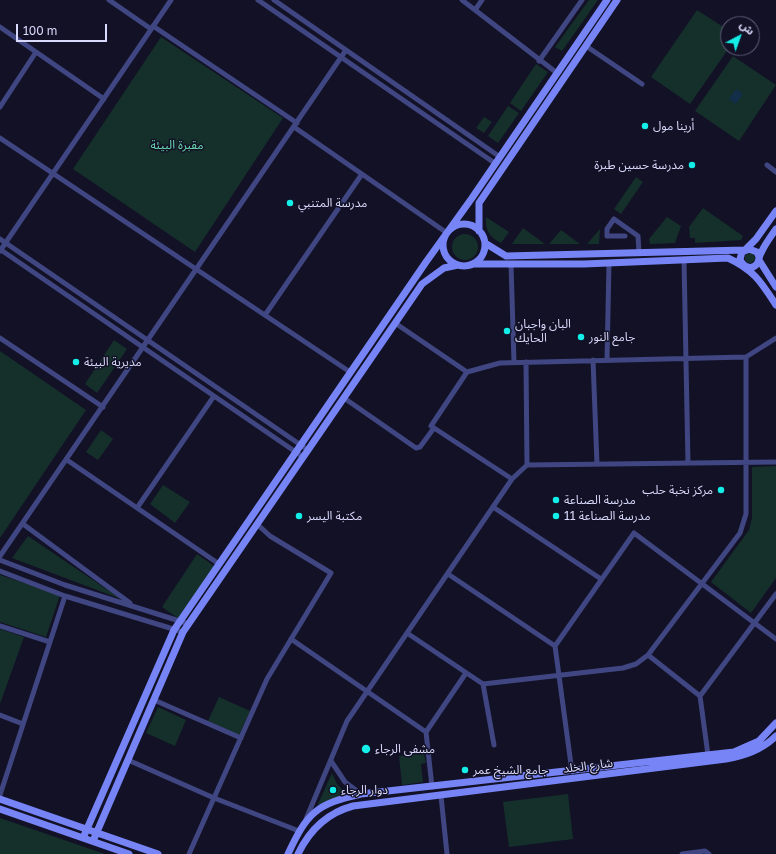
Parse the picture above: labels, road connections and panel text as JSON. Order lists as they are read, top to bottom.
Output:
{
  "streets": {
    "street": ["شارع الخلد"]
  },
  "parks": ["مقبرة البيئة"],
  "places": [
    "أرينا مول",
    "مدرسة حسين طبرة",
    "مدرسة المتنبي",
    "البان واجبان الحايك",
    "جامع النور",
    "مديرية البيئة",
    "مركز نخبة حلب",
    "مدرسة الصناعة",
    "مكتبة اليسر",
    "مدرسة الصناعة 11",
    "مشفى الرجاء",
    "جامع الشيخ عمر",
    "دوار الرجاء"
  ],
  "scale_bar": "100 m",
  "north": "top right"
}
